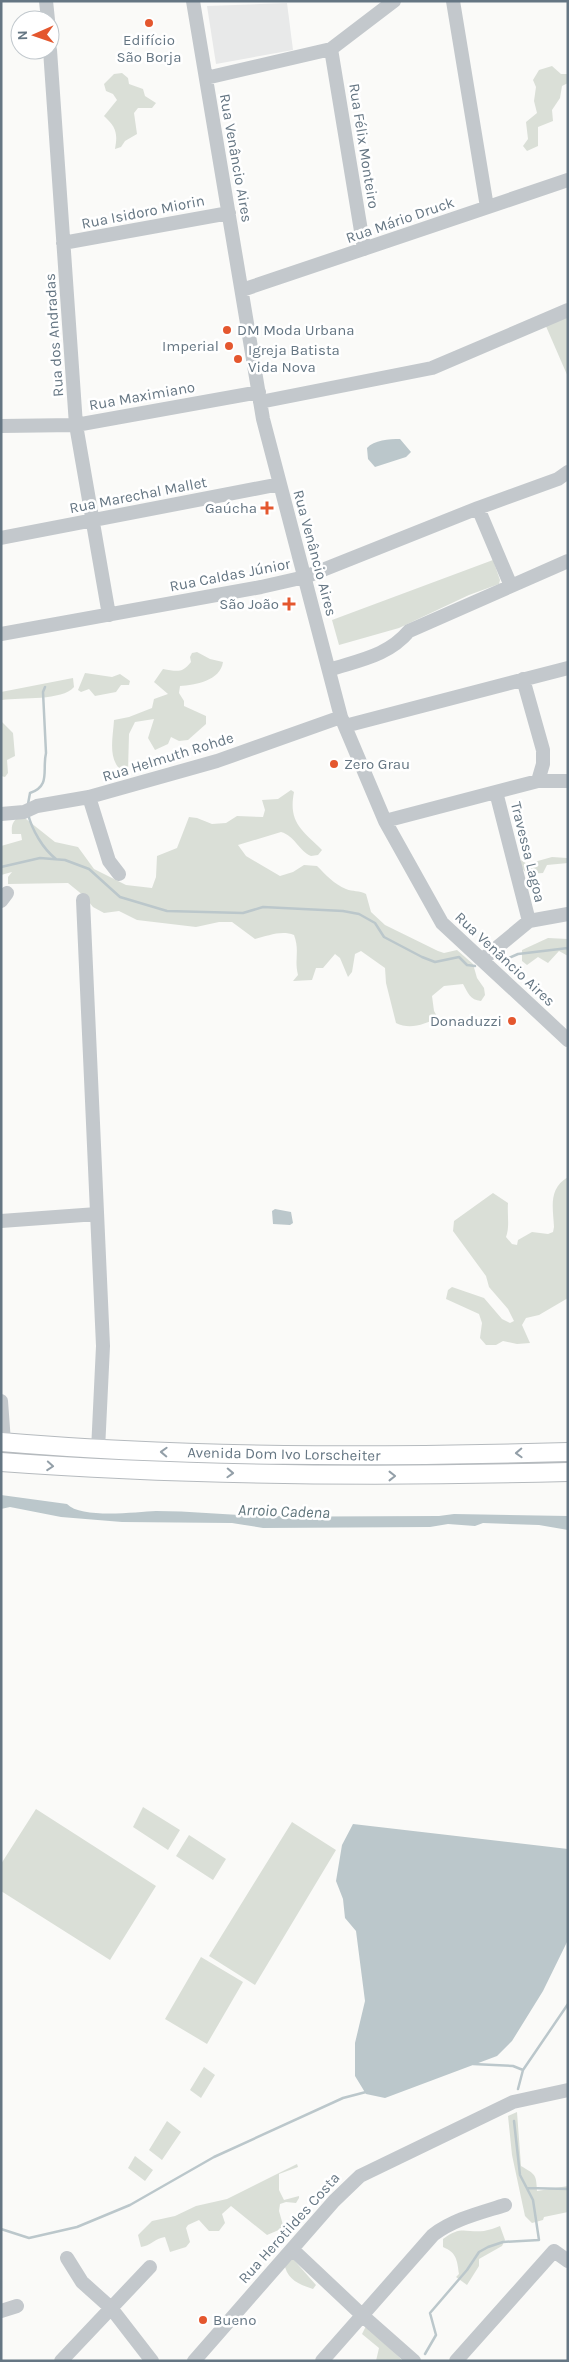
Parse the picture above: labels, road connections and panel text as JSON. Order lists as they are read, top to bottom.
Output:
{
  "streets": {
    "main road": ["Avenida Dom Ivo Lorscheiter"],
    "street": [
      "Rua Félix Monteiro",
      "Rua Venâncio Aires",
      "Rua Isidoro Miorin",
      "Rua Mário Druck",
      "Rua dos Andradas",
      "Rua Maximiano",
      "Rua Marechal Mallet",
      "Rua Caldas Júnior",
      "Rua Helmuth Rohde",
      "Travessa Lagoa",
      "Rua Herotildes Costa"
    ]
  },
  "crossings": [
    ["Rua Félix Monteiro", "Rua Mário Druck"],
    ["Rua Venâncio Aires", "Rua Isidoro Miorin"],
    ["Rua Venâncio Aires", "Rua Mário Druck"],
    ["Rua Venâncio Aires", "Rua Maximiano"],
    ["Rua Venâncio Aires", "Rua Marechal Mallet"],
    ["Rua Venâncio Aires", "Rua Caldas Júnior"],
    ["Rua Venâncio Aires", "Rua Helmuth Rohde"],
    ["Rua Isidoro Miorin", "Rua dos Andradas"],
    ["Rua dos Andradas", "Rua Maximiano"],
    ["Rua dos Andradas", "Rua Marechal Mallet"],
    ["Rua dos Andradas", "Rua Caldas Júnior"]
  ],
  "water": ["Arroio Cadena"],
  "places": {
    "other": [
      "Edifício São Borja",
      "DM Moda Urbana",
      "Imperial",
      "Igreja Batista Vida Nova",
      "Zero Grau",
      "Donaduzzi",
      "Bueno"
    ],
    "health": ["Gaúcha", "São João"]
  },
  "north": "left"
}
